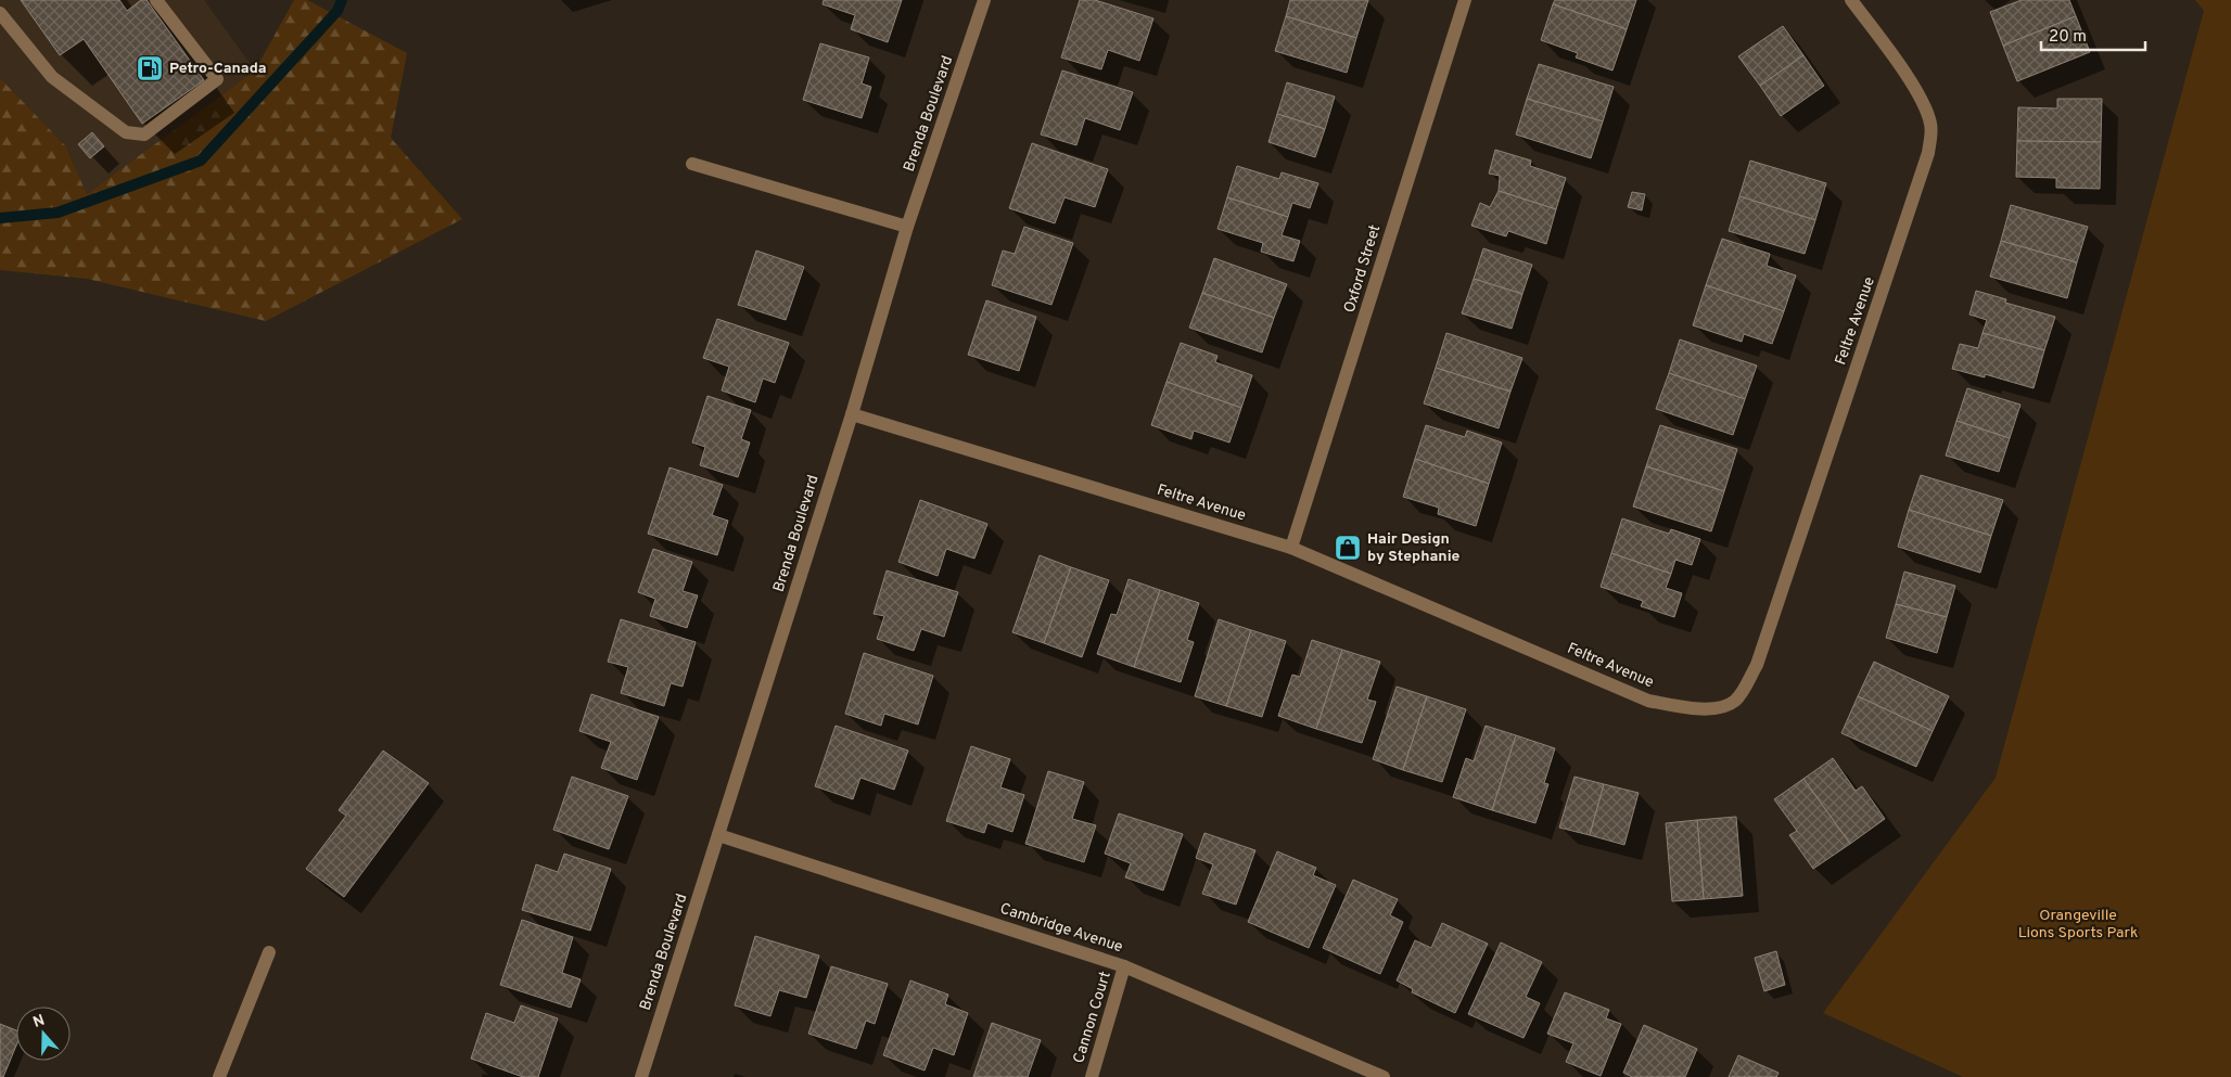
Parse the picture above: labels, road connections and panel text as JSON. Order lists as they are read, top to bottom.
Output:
{
  "streets": {
    "street": [
      "Brenda Boulevard",
      "Oxford Street",
      "Feltre Avenue",
      "Cambridge Avenue",
      "Cannon Court"
    ]
  },
  "crossings": [
    ["Brenda Boulevard", "Feltre Avenue"],
    ["Brenda Boulevard", "Cambridge Avenue"],
    ["Oxford Street", "Feltre Avenue"],
    ["Cambridge Avenue", "Cannon Court"]
  ],
  "parks": ["Orangeville Lions Sports Park"],
  "places": {
    "fuel station": ["Petro-Canada"],
    "shop": ["Hair Design by Stephanie"]
  },
  "scale_bar": "20 m",
  "north": "top"
}
